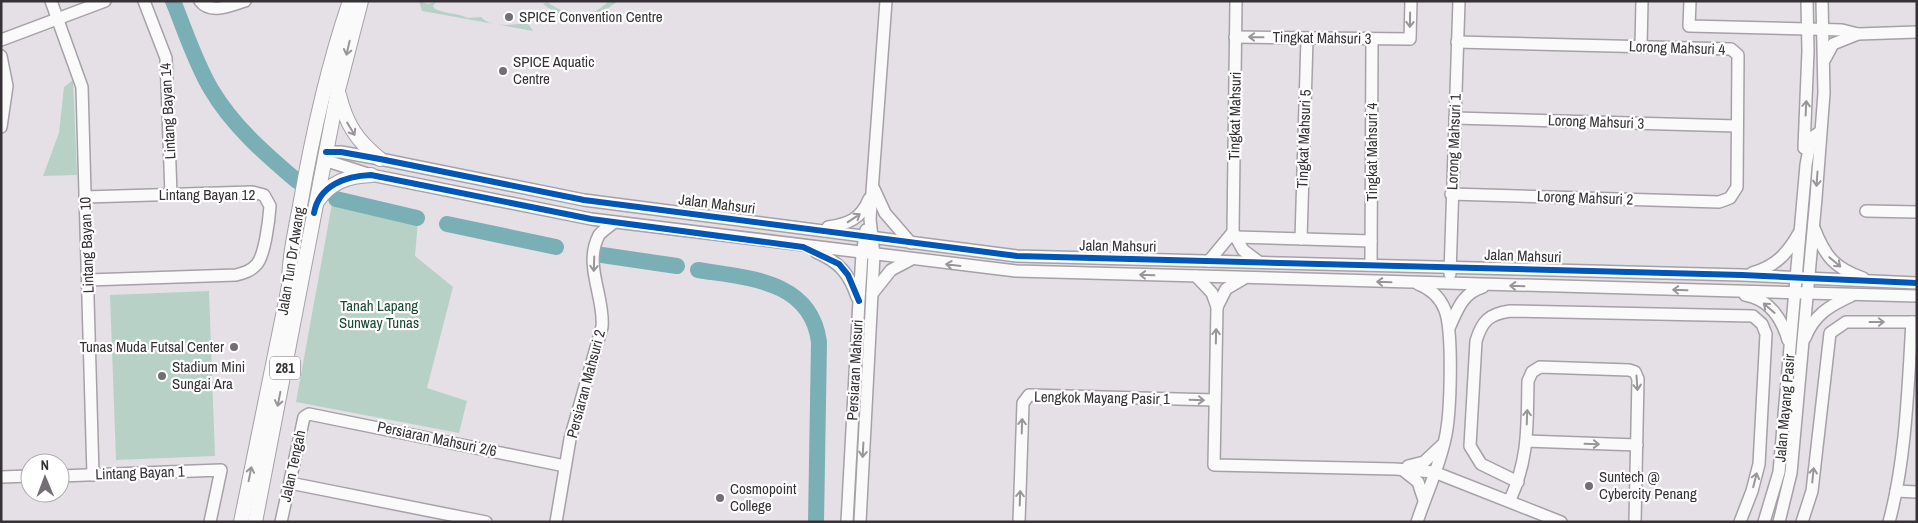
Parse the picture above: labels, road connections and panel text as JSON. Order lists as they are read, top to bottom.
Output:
{
  "streets": {
    "main road": ["Jalan Tun Dr Awang", "281"],
    "street": [
      "Tingkat Mahsuri 3",
      "Lorong Mahsuri 4",
      "Lintang Bayan 14",
      "Tingkat Mahsuri",
      "Lorong Mahsuri 3",
      "Tingkat Mahsuri 5",
      "Lorong Mahsuri 1",
      "Tingkat Mahsuri 4",
      "Lintang Bayan 12",
      "Lorong Mahsuri 2",
      "Jalan Mahsuri",
      "Lintang Bayan 10",
      "Persiaran Mahsuri",
      "Persiaran Mahsuri 2",
      "Lengkok Mayang Pasir 1",
      "Jalan Mayang Pasir",
      "Persiaran Mahsuri 2/6",
      "Jalan Tengah",
      "Lintang Bayan 1"
    ]
  },
  "crossings": [
    ["Tingkat Mahsuri 3", "Tingkat Mahsuri"],
    ["Tingkat Mahsuri 3", "Tingkat Mahsuri 5"],
    ["Tingkat Mahsuri 3", "Tingkat Mahsuri 4"],
    ["Lorong Mahsuri 4", "Lorong Mahsuri 3"],
    ["Lorong Mahsuri 4", "Lorong Mahsuri 1"],
    ["Lorong Mahsuri 4", "Lorong Mahsuri 2"],
    ["Lintang Bayan 14", "Lintang Bayan 12"],
    ["Lorong Mahsuri 3", "Lorong Mahsuri 1"],
    ["Lorong Mahsuri 1", "Lorong Mahsuri 2"],
    ["Lorong Mahsuri 1", "Jalan Mahsuri"],
    ["Tingkat Mahsuri 4", "Jalan Mahsuri"],
    ["Lintang Bayan 12", "Lintang Bayan 10"],
    ["Jalan Mahsuri", "Jalan Tun Dr Awang"],
    ["Jalan Mahsuri", "Persiaran Mahsuri"],
    ["Jalan Mahsuri", "Persiaran Mahsuri 2"],
    ["Jalan Mahsuri", "Jalan Mayang Pasir"],
    ["Lintang Bayan 10", "Lintang Bayan 1"],
    ["Persiaran Mahsuri 2", "Persiaran Mahsuri 2/6"],
    ["Persiaran Mahsuri 2/6", "Jalan Tengah"]
  ],
  "one_way": ["Persiaran Mahsuri 2"],
  "parks": ["Tanah Lapang Sunway Tunas"],
  "places": [
    "SPICE Convention Centre",
    "SPICE Aquatic Centre",
    "Tunas Muda Futsal Center",
    "Stadium Mini Sungai Ara",
    "Suntech @ Cybercity Penang",
    "Cosmopoint College"
  ],
  "north": "top"
}
